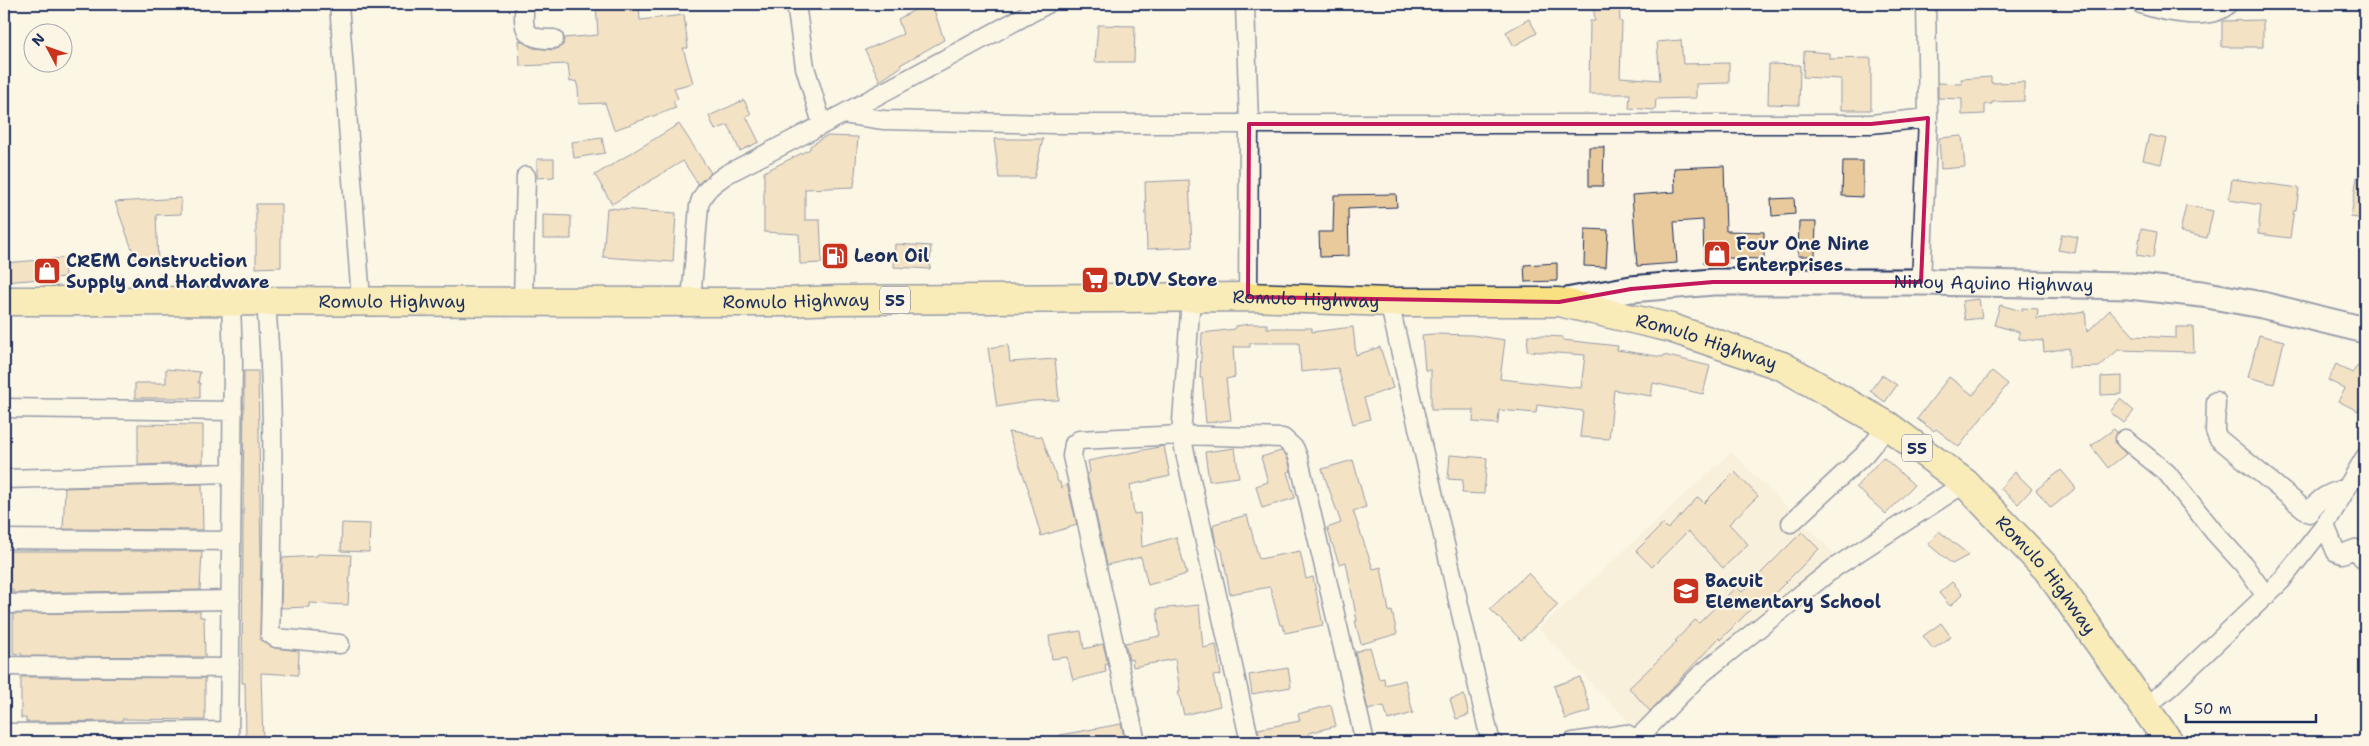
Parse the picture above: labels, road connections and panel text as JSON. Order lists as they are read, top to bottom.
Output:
{
  "streets": {
    "highway": ["Romulo Highway", "55"],
    "main road": ["Ninoy Aquino Highway"]
  },
  "crossings": [
    ["Ninoy Aquino Highway", "Romulo Highway"]
  ],
  "places": {
    "shop": ["Four One Nine Enterprises", "CREM Construction Supply and Hardware"],
    "fuel station": ["Leon Oil"],
    "supermarket": ["DLDV Store"],
    "school or university": ["Bacuit Elementary School"]
  },
  "scale_bar": "50 m",
  "north": "top left"
}
